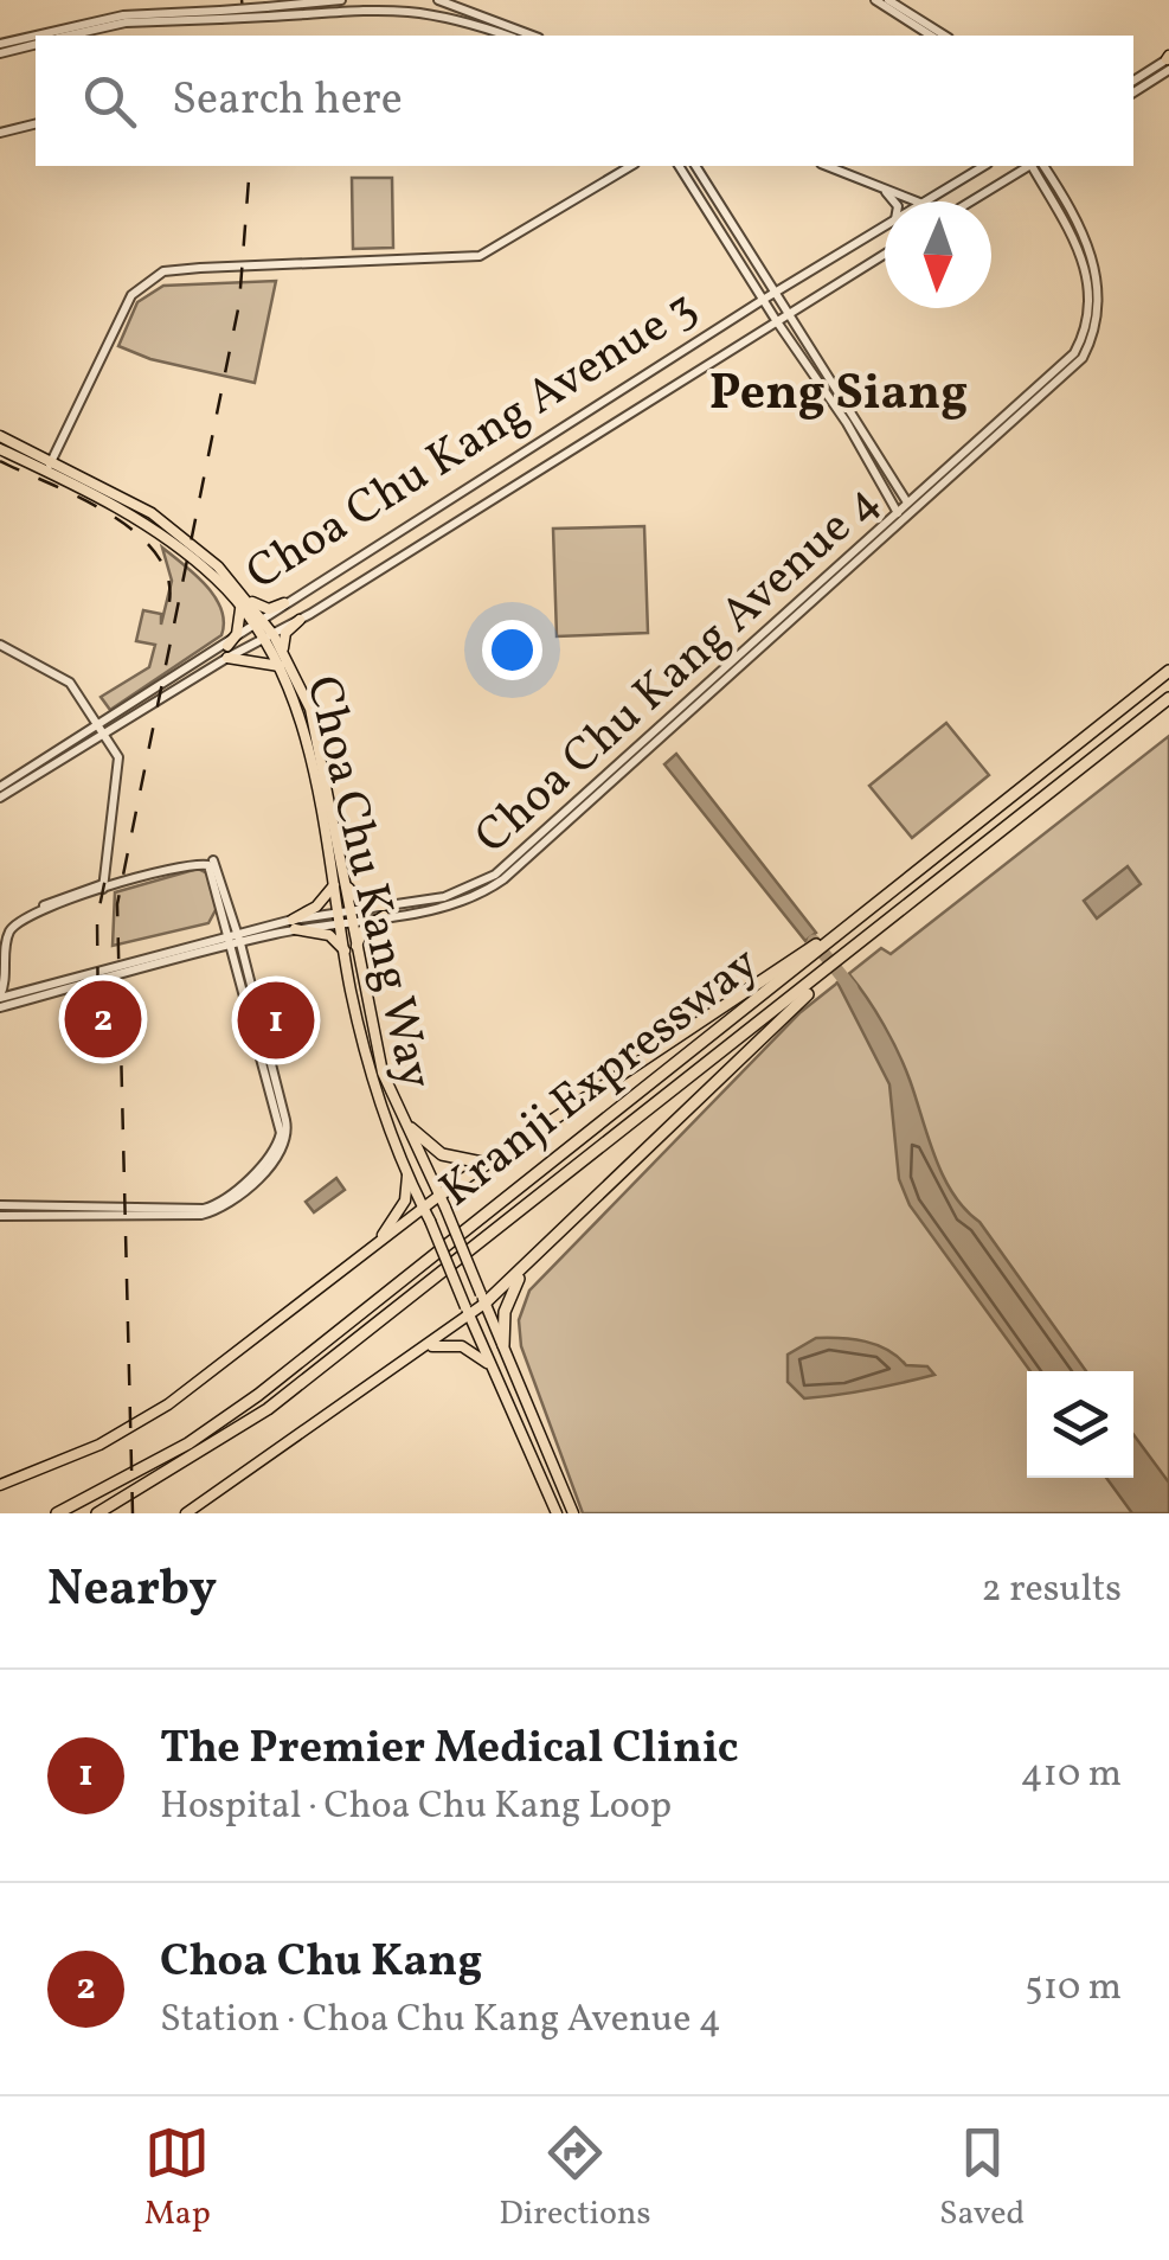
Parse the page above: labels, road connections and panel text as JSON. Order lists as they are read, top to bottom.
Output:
{
  "streets": {
    "highway": ["Kranji Expressway"],
    "main road": ["Choa Chu Kang Way"],
    "street": ["Choa Chu Kang Avenue 3", "Choa Chu Kang Avenue 4"]
  },
  "crossings": [
    ["Choa Chu Kang Avenue 3", "Choa Chu Kang Way"],
    ["Choa Chu Kang Avenue 4", "Choa Chu Kang Way"]
  ],
  "districts": ["Peng Siang"],
  "north": "bottom",
  "page": {
    "search": "Search here",
    "pins": ["2", "1"],
    "heading": ["Nearby", "2 results"],
    "list": [
      {
        "mark": "1",
        "name": "The Premier Medical Clinic",
        "note": "Hospital · Choa Chu Kang Loop",
        "value": "410 m"
      },
      {
        "mark": "2",
        "name": "Choa Chu Kang",
        "note": "Station · Choa Chu Kang Avenue 4",
        "value": "510 m"
      }
    ],
    "nav": ["Map", "Directions", "Saved"]
  }
}
